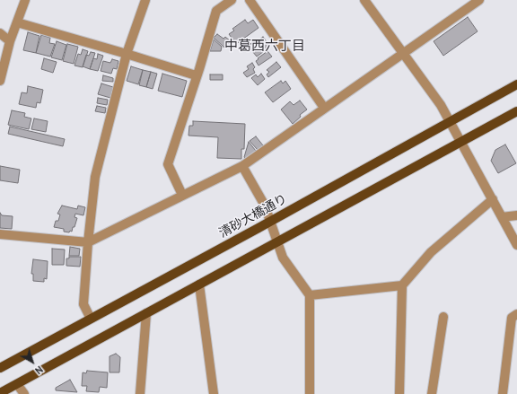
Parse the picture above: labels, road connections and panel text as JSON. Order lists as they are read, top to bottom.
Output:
{
  "streets": {
    "main road": ["清砂大橋通り"]
  },
  "districts": ["中葛西六丁目"],
  "north": "bottom right"
}
